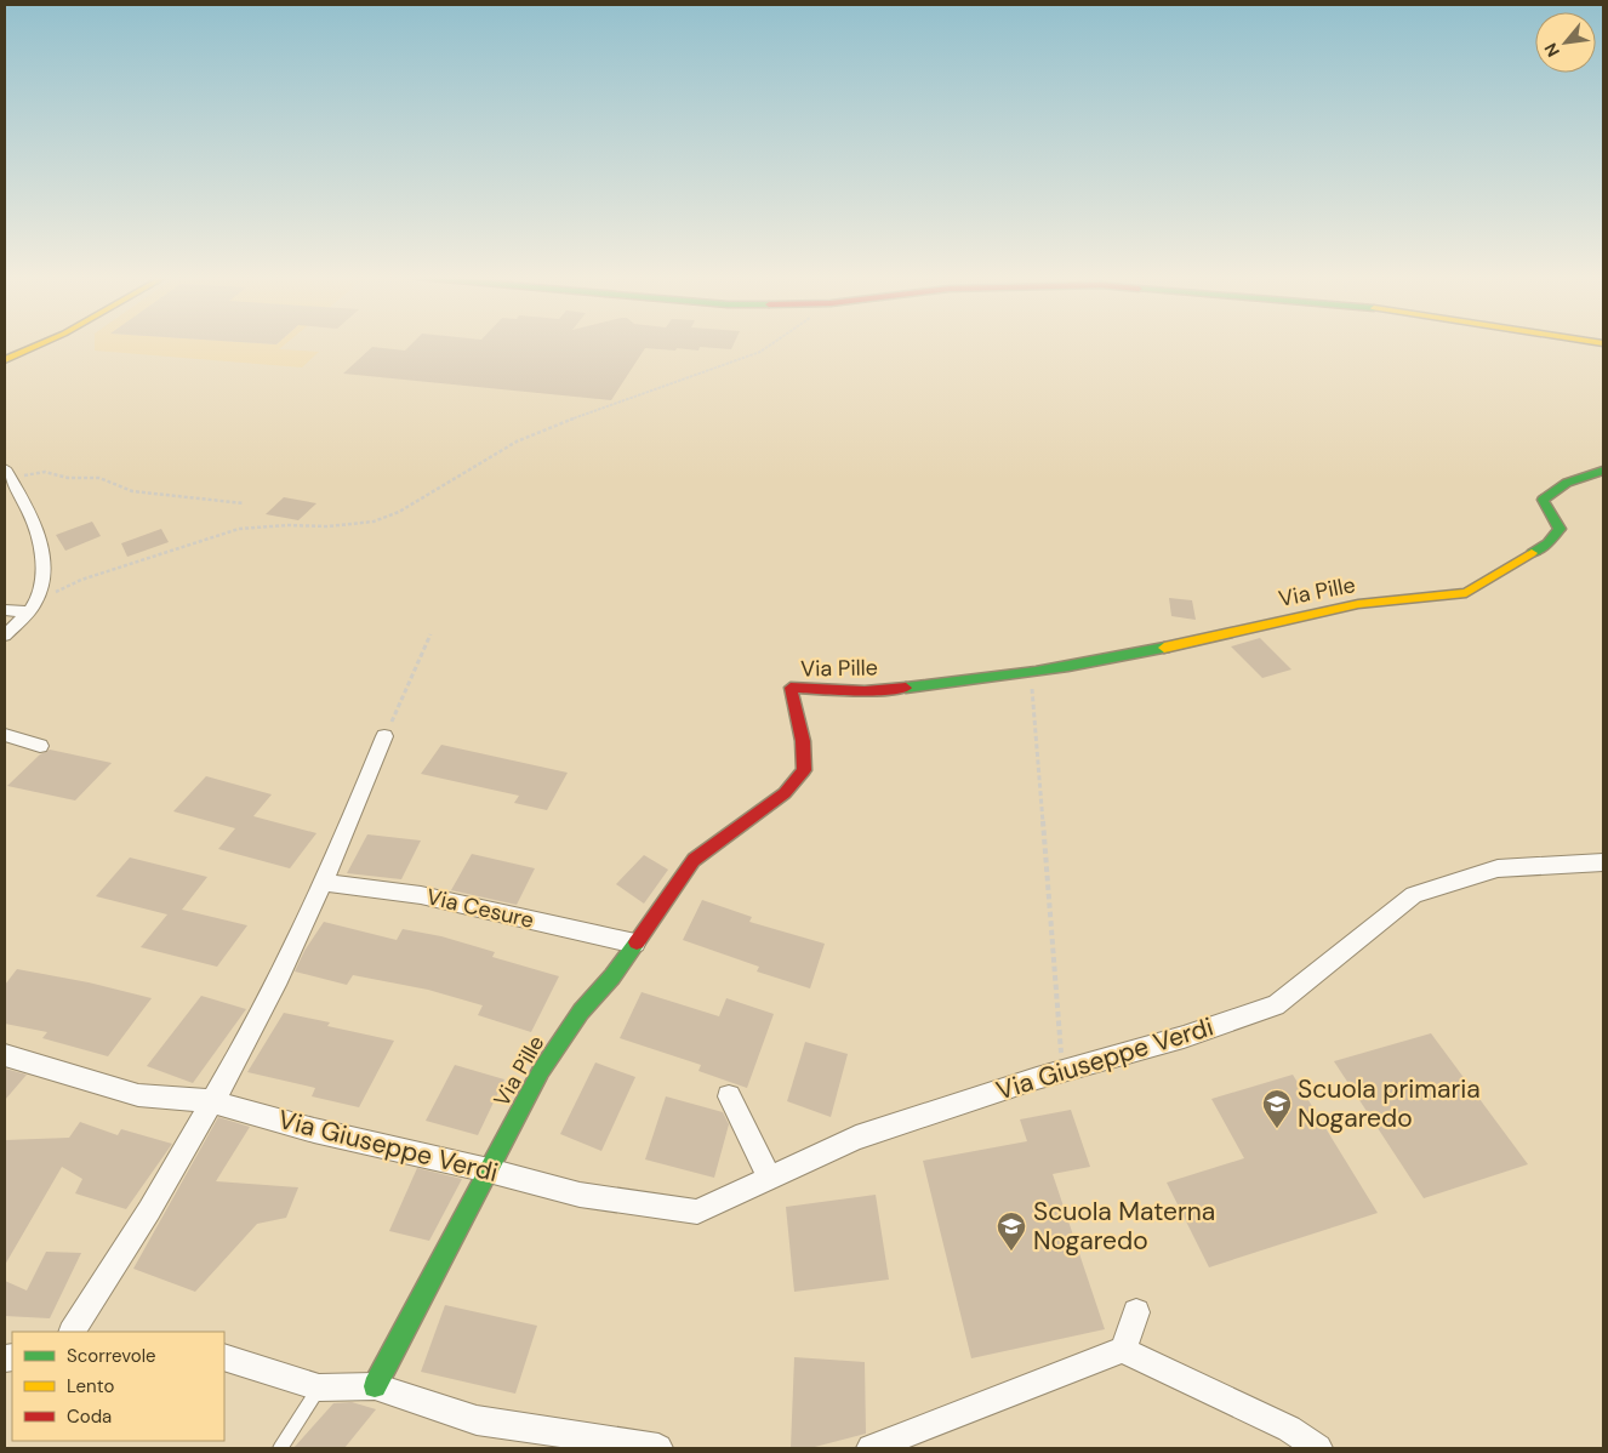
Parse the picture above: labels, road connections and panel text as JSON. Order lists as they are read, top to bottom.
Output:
{
  "streets": {
    "street": ["Via Pille", "Via Cesure", "Via Giuseppe Verdi"]
  },
  "crossings": [
    ["Via Pille", "Via Cesure"],
    ["Via Pille", "Via Giuseppe Verdi"]
  ],
  "places": {
    "school or university": ["Scuola primaria Nogaredo", "Scuola Materna Nogaredo"]
  },
  "legend": ["Scorrevole", "Lento", "Coda"],
  "north": "bottom left"
}
